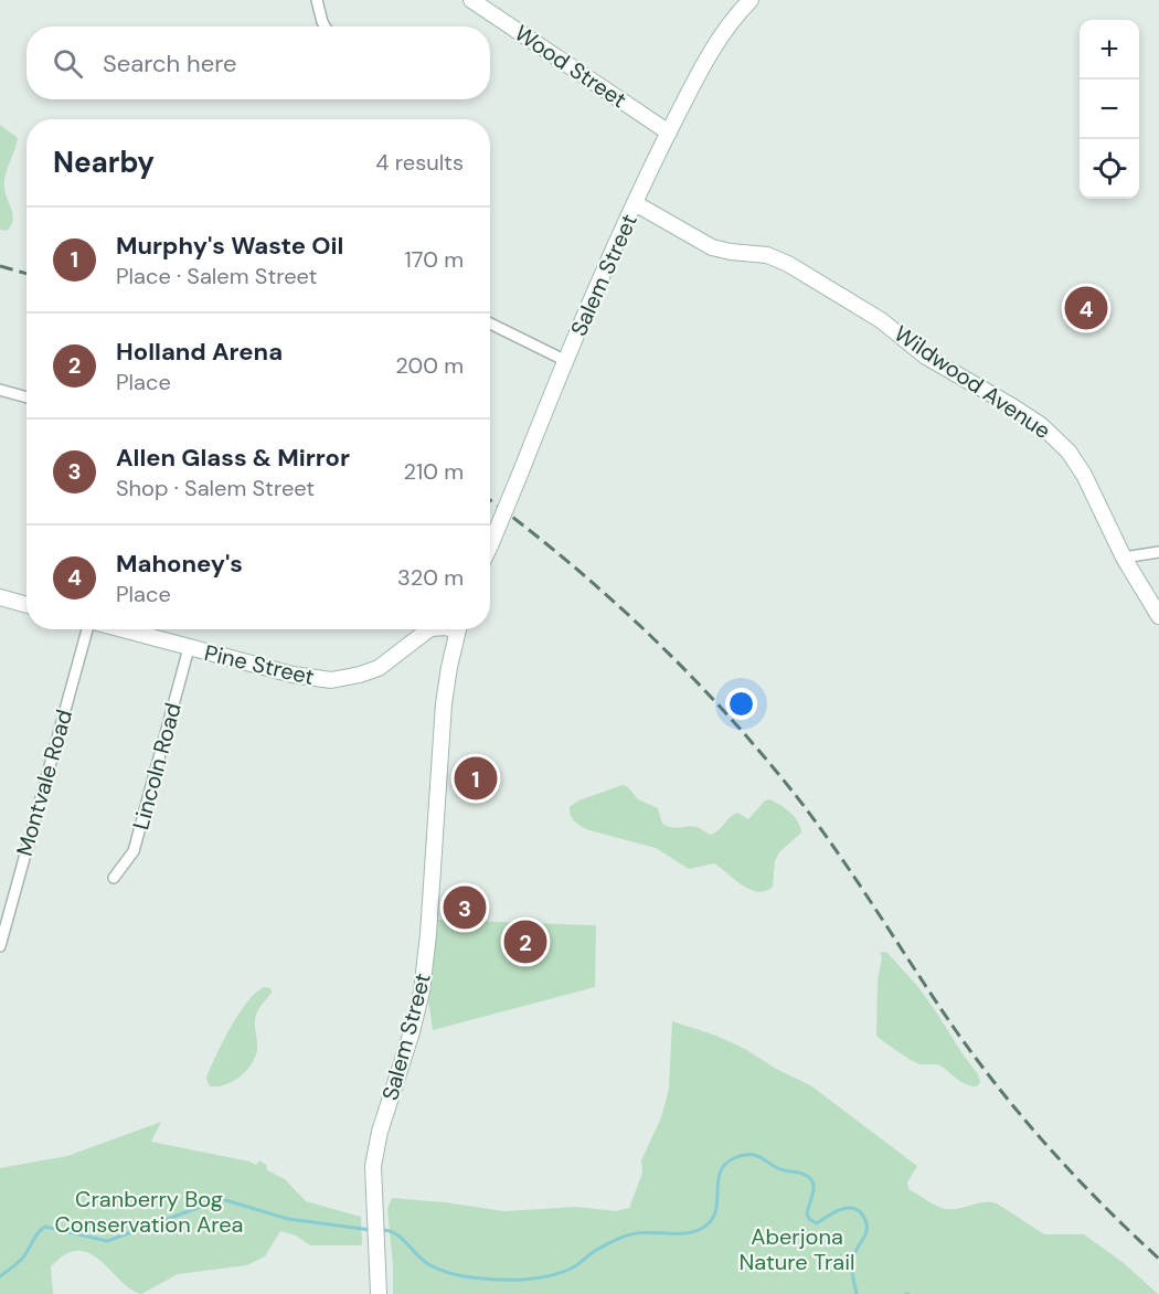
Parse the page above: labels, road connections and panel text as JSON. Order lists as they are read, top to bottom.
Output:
{
  "streets": {
    "street": [
      "Wood Street",
      "Salem Street",
      "Wildwood Avenue",
      "Pine Street",
      "Lincoln Road",
      "Montvale Road"
    ]
  },
  "crossings": [
    ["Wood Street", "Salem Street"],
    ["Salem Street", "Wildwood Avenue"],
    ["Pine Street", "Lincoln Road"]
  ],
  "parks": ["Cranberry Bog Conservation Area", "Aberjona Nature Trail"],
  "page": {
    "map_buttons": ["+", "−"],
    "search": "Search here",
    "heading": ["Nearby", "4 results"],
    "list": [
      {
        "mark": "1",
        "name": "Murphy's Waste Oil",
        "note": "Place · Salem Street",
        "value": "170 m"
      },
      {
        "mark": "2",
        "name": "Holland Arena",
        "note": "Place",
        "value": "200 m"
      },
      {
        "mark": "3",
        "name": "Allen Glass & Mirror",
        "note": "Shop · Salem Street",
        "value": "210 m"
      },
      {
        "mark": "4",
        "name": "Mahoney's",
        "note": "Place",
        "value": "320 m"
      }
    ],
    "pins": [
      "4",
      "1",
      "3",
      "2"
    ]
  }
}
